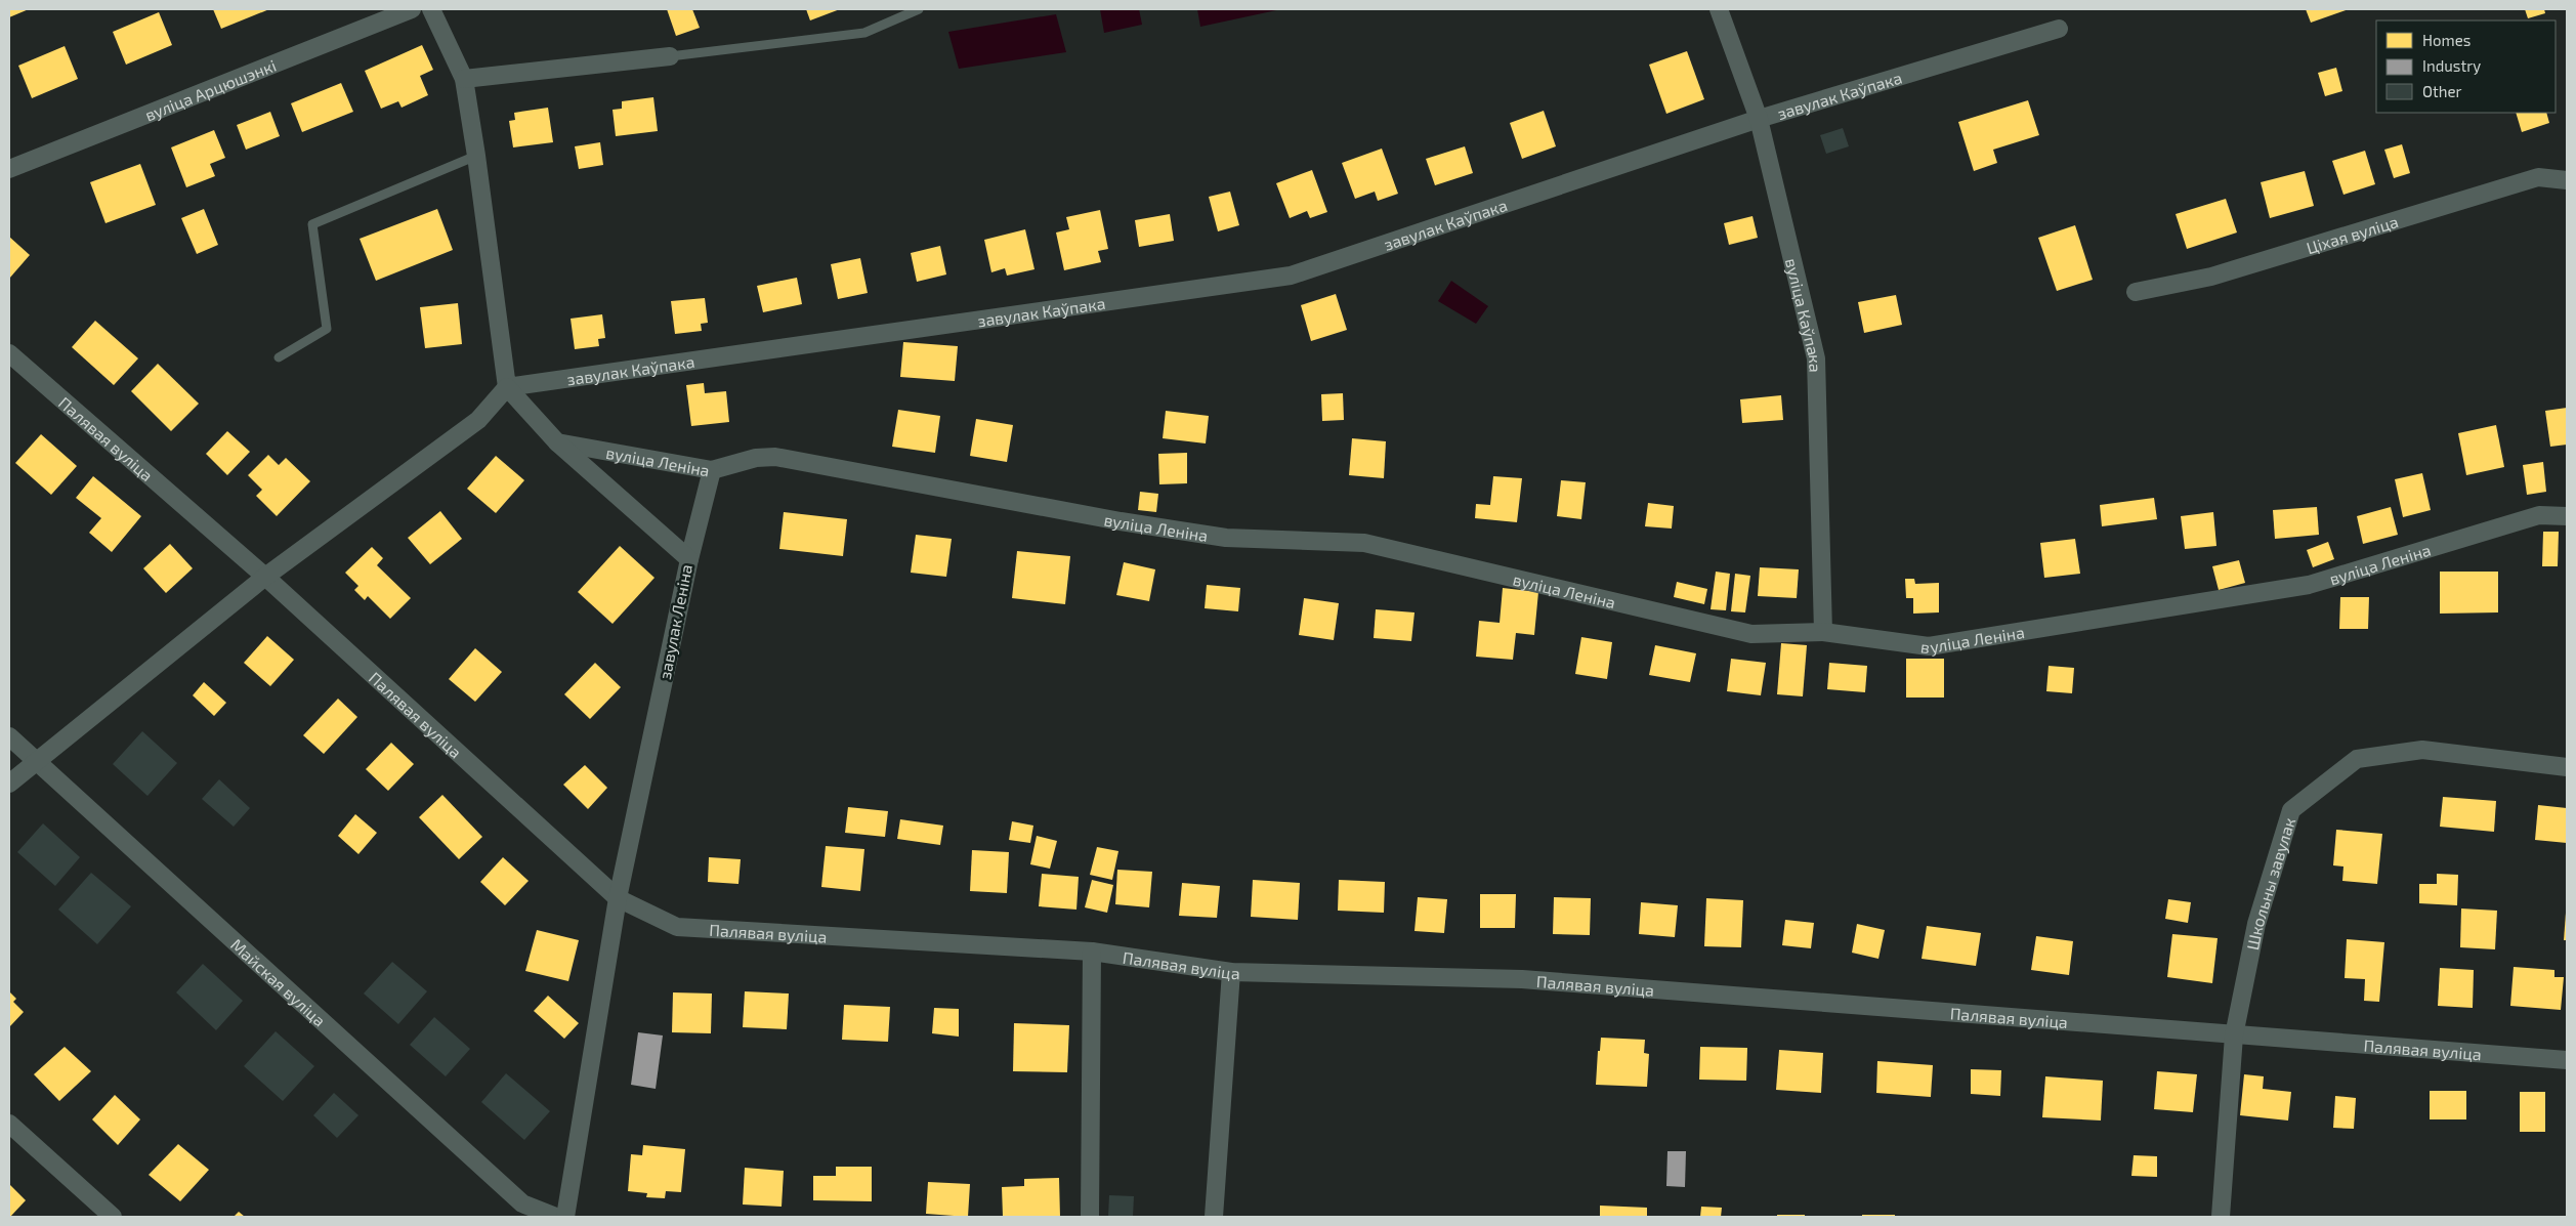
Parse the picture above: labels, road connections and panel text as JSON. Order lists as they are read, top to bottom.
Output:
{
  "streets": {
    "street": [
      "вуліца Арцюшэнкі",
      "завулак Каўпака",
      "Ціхая вуліца",
      "вуліца Каўпака",
      "Палявая вуліца",
      "вуліца Леніна",
      "завулак Леніна",
      "Школьны завулак",
      "Майская вуліца"
    ]
  },
  "crossings": [
    ["завулак Каўпака", "вуліца Каўпака"],
    ["завулак Каўпака", "завулак Леніна"],
    ["вуліца Каўпака", "вуліца Леніна"],
    ["Палявая вуліца", "завулак Леніна"],
    ["Палявая вуліца", "Школьны завулак"],
    ["вуліца Леніна", "завулак Леніна"]
  ],
  "legend": ["Homes", "Industry", "Other"]
}
